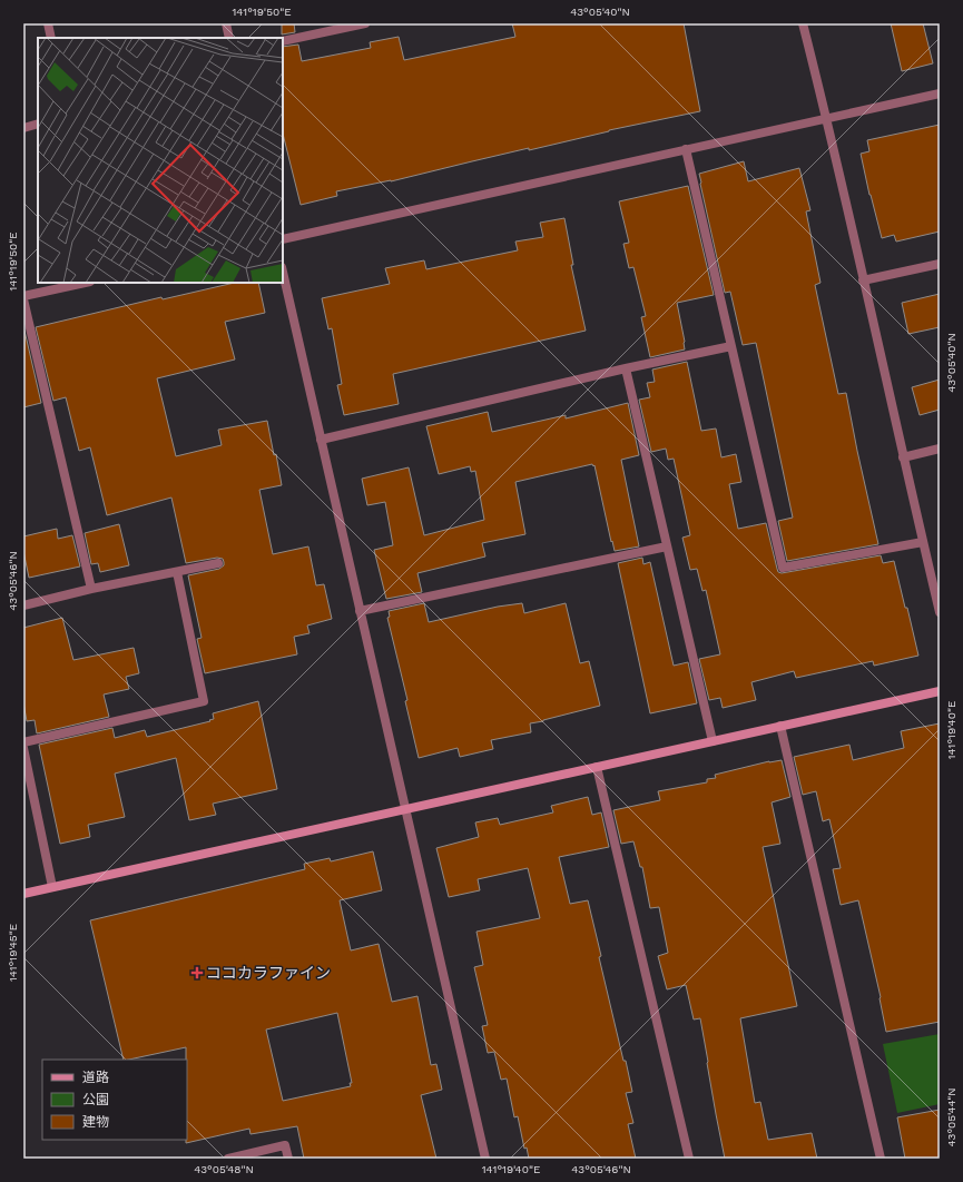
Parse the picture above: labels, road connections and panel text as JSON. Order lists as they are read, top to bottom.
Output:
{
  "places": {
    "health": ["ココカラファイン"]
  },
  "legend": ["道路", "公園", "建物"],
  "coordinates": [
    "141°19'50\"E",
    "43°05'40\"N",
    "43°05'46\"N",
    "141°19'40\"E",
    "141°19'45\"E",
    "43°05'44\"N",
    "43°05'48\"N"
  ]
}
